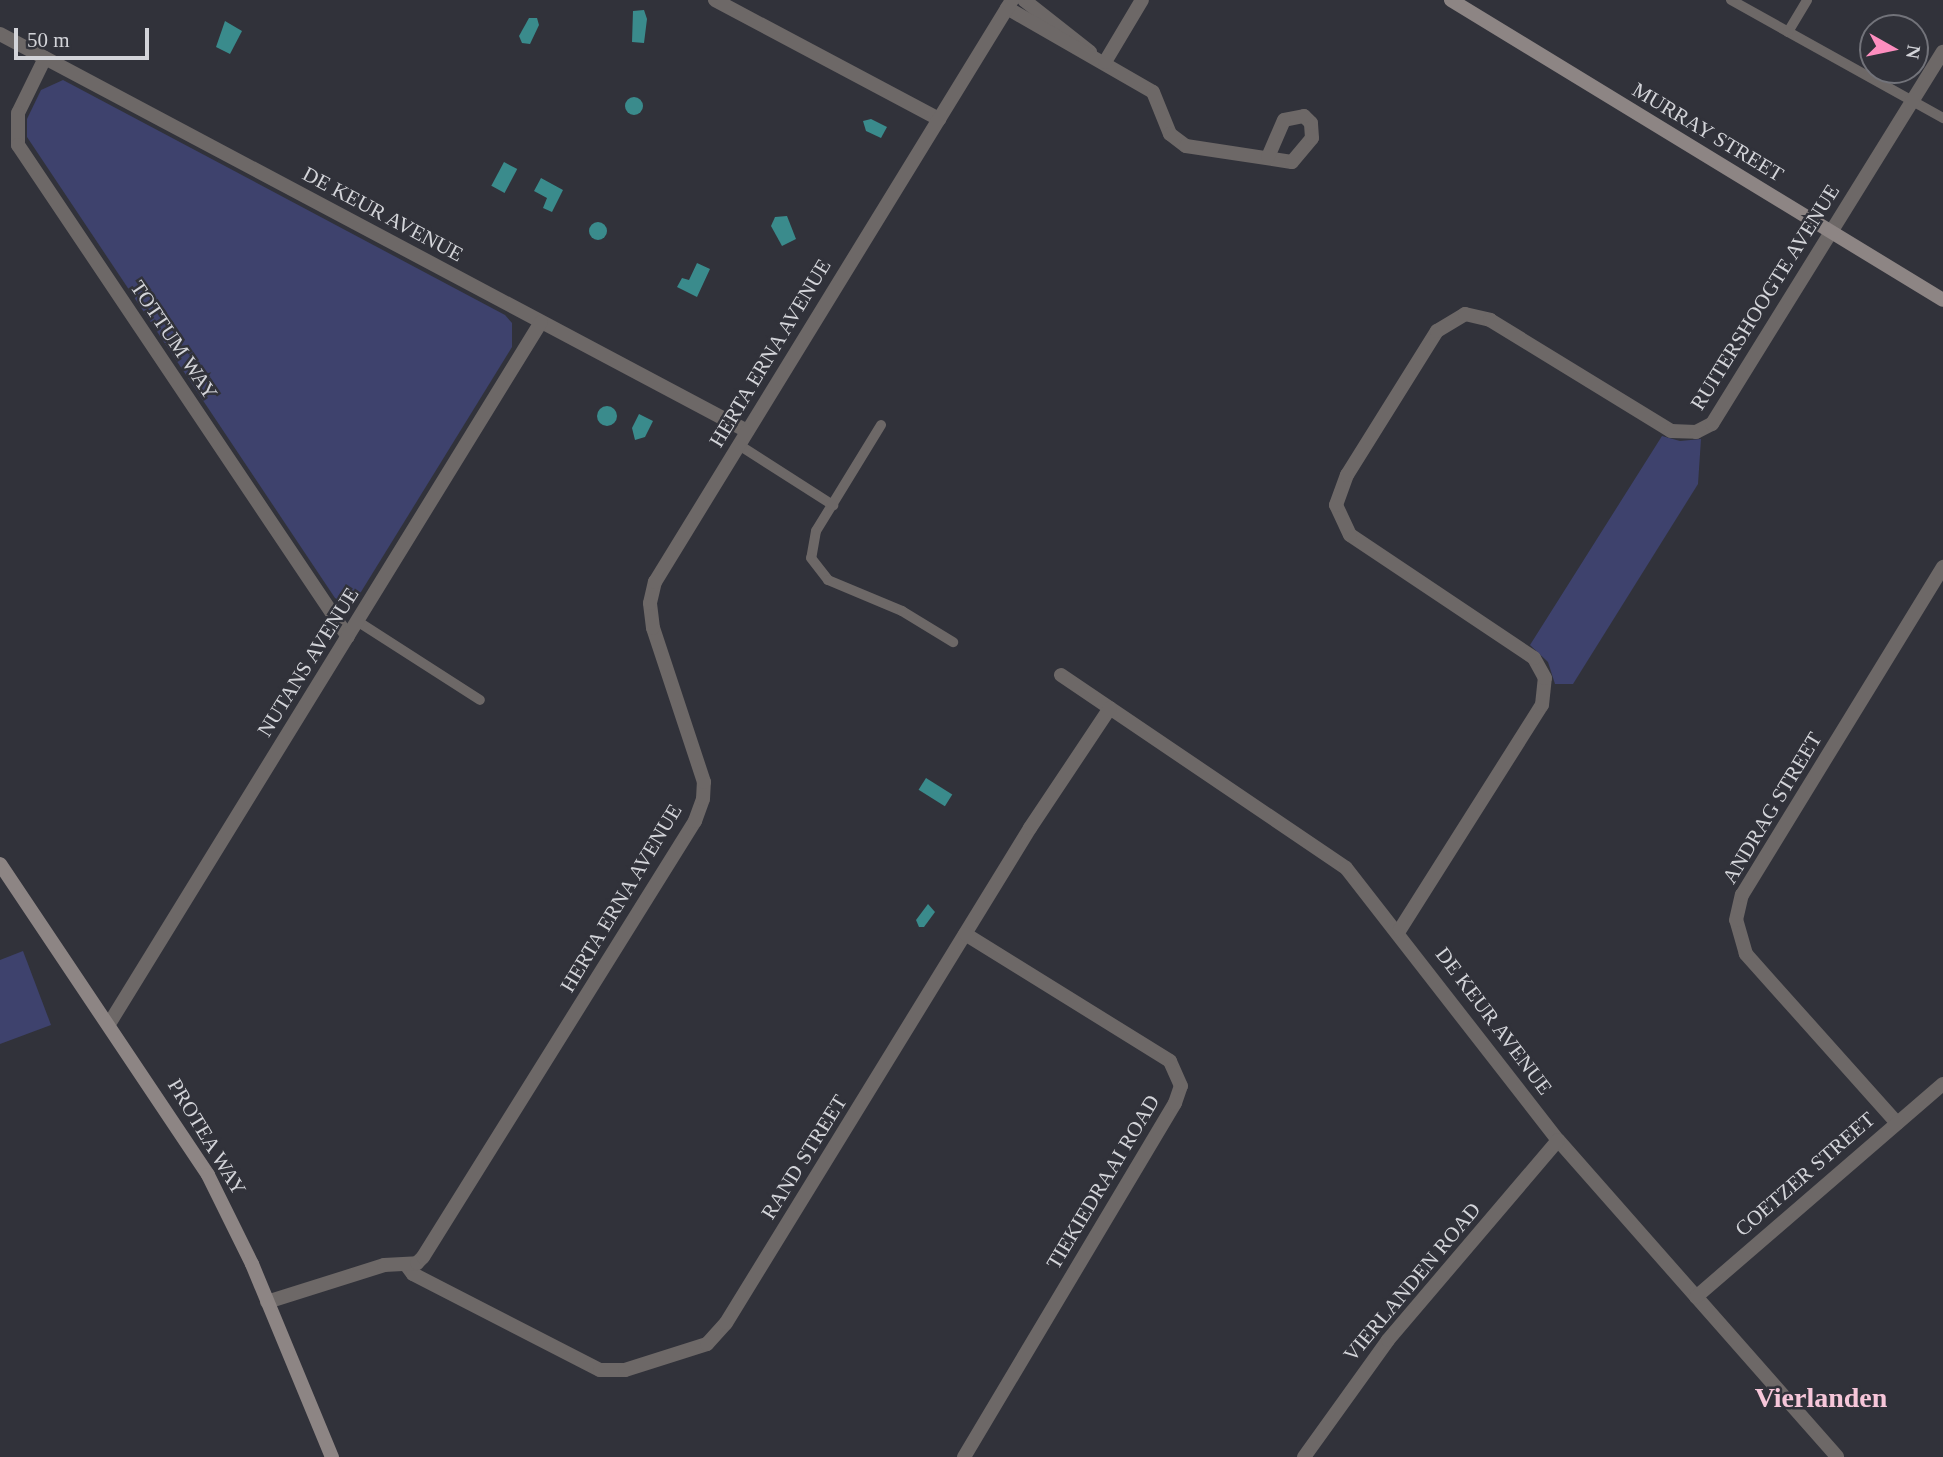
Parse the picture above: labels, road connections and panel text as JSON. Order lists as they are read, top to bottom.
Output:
{
  "streets": {
    "street": [
      "MURRAY STREET",
      "DE KEUR AVENUE",
      "RUITERSHOOGTE AVENUE",
      "TOTTUM WAY",
      "HERTA ERNA AVENUE",
      "NUTANS AVENUE",
      "ANDRAG STREET",
      "PROTEA WAY",
      "RAND STREET",
      "COETZER STREET",
      "TIEKIEDRAAI ROAD",
      "VIERLANDEN ROAD"
    ]
  },
  "crossings": [
    ["MURRAY STREET", "RUITERSHOOGTE AVENUE"],
    ["DE KEUR AVENUE", "RUITERSHOOGTE AVENUE"],
    ["DE KEUR AVENUE", "TOTTUM WAY"],
    ["DE KEUR AVENUE", "HERTA ERNA AVENUE"],
    ["DE KEUR AVENUE", "NUTANS AVENUE"],
    ["DE KEUR AVENUE", "RAND STREET"],
    ["DE KEUR AVENUE", "COETZER STREET"],
    ["DE KEUR AVENUE", "VIERLANDEN ROAD"],
    ["TOTTUM WAY", "NUTANS AVENUE"],
    ["HERTA ERNA AVENUE", "RAND STREET"],
    ["NUTANS AVENUE", "PROTEA WAY"],
    ["ANDRAG STREET", "COETZER STREET"],
    ["RAND STREET", "TIEKIEDRAAI ROAD"]
  ],
  "districts": ["Vierlanden"],
  "scale_bar": "50 m",
  "north": "right"
}
